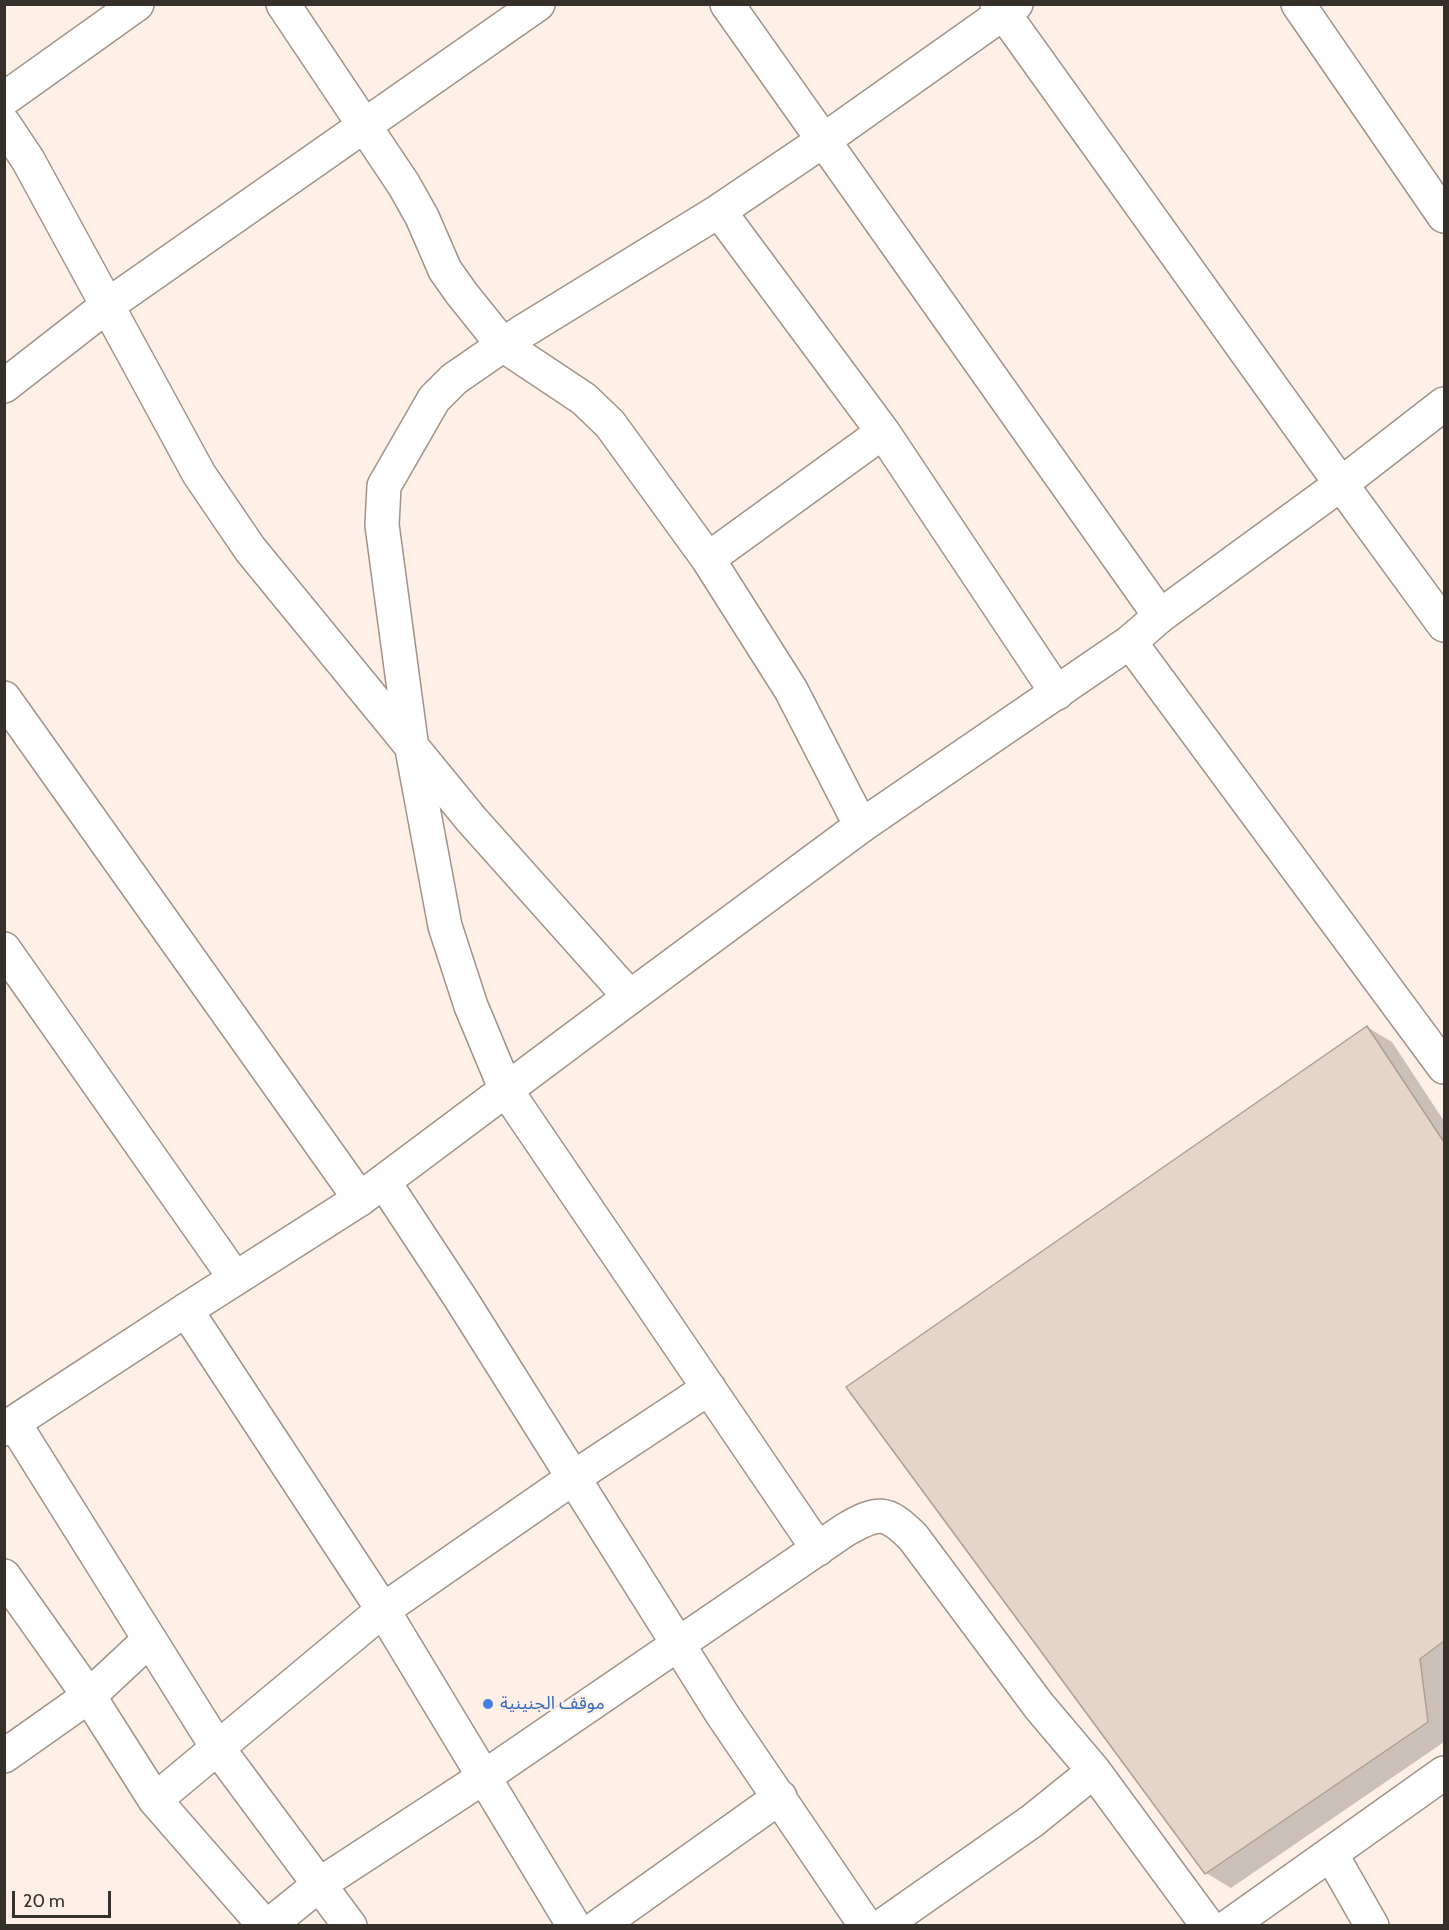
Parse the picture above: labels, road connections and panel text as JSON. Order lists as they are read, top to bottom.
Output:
{
  "places": ["موقف الجنينية"],
  "scale_bar": "20 m"
}
